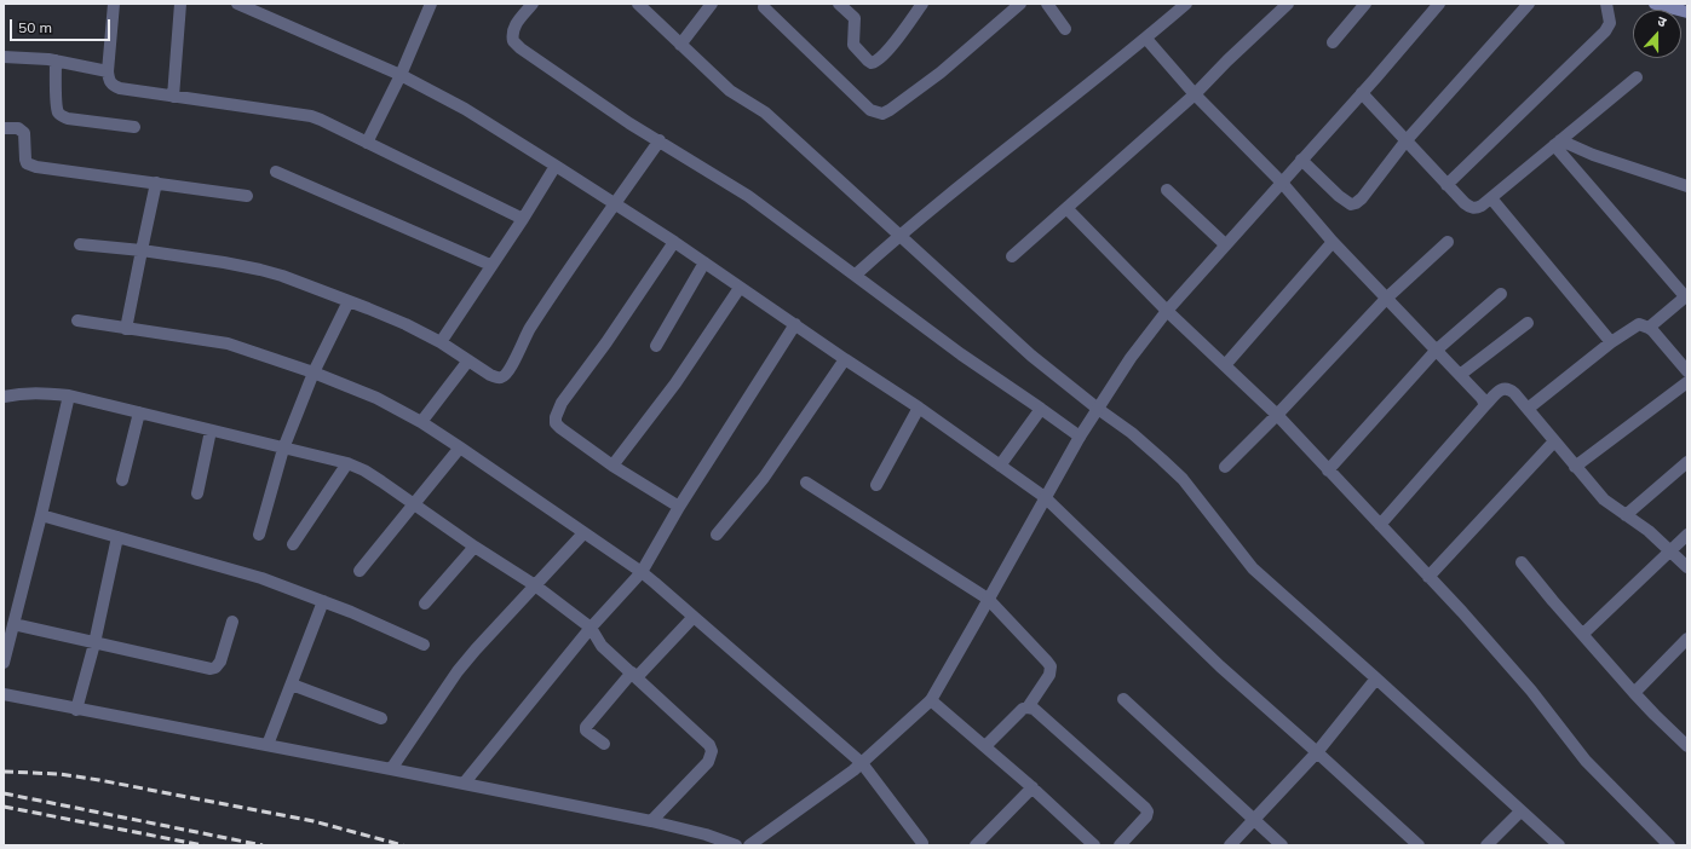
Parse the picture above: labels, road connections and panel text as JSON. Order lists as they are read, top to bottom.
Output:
{
  "scale_bar": "50 m",
  "north": "top"
}
